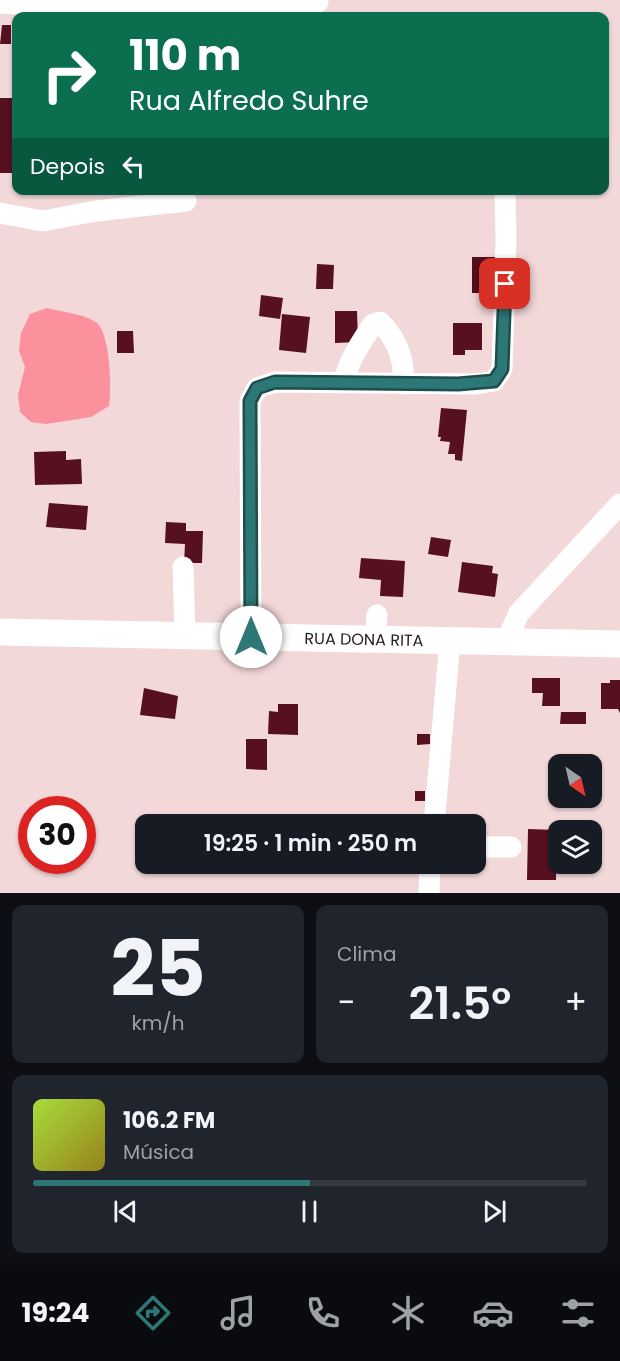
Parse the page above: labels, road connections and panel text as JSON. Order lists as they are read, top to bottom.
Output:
{
  "streets": {
    "main road": ["RUA DONA RITA"]
  },
  "north": "bottom right",
  "page": {
    "turn": ["110 m", "Rua Alfredo Suhre"],
    "then": "Depois",
    "limit": "30",
    "trip": "19:25 · 1 min · 250 m",
    "tile": [
      ["25", "km/h"],
      "Clima"
    ],
    "heat": ["−", "21.5°", "+"],
    "song": ["106.2 FM", "Música"],
    "tabs": "19:24"
  }
}
